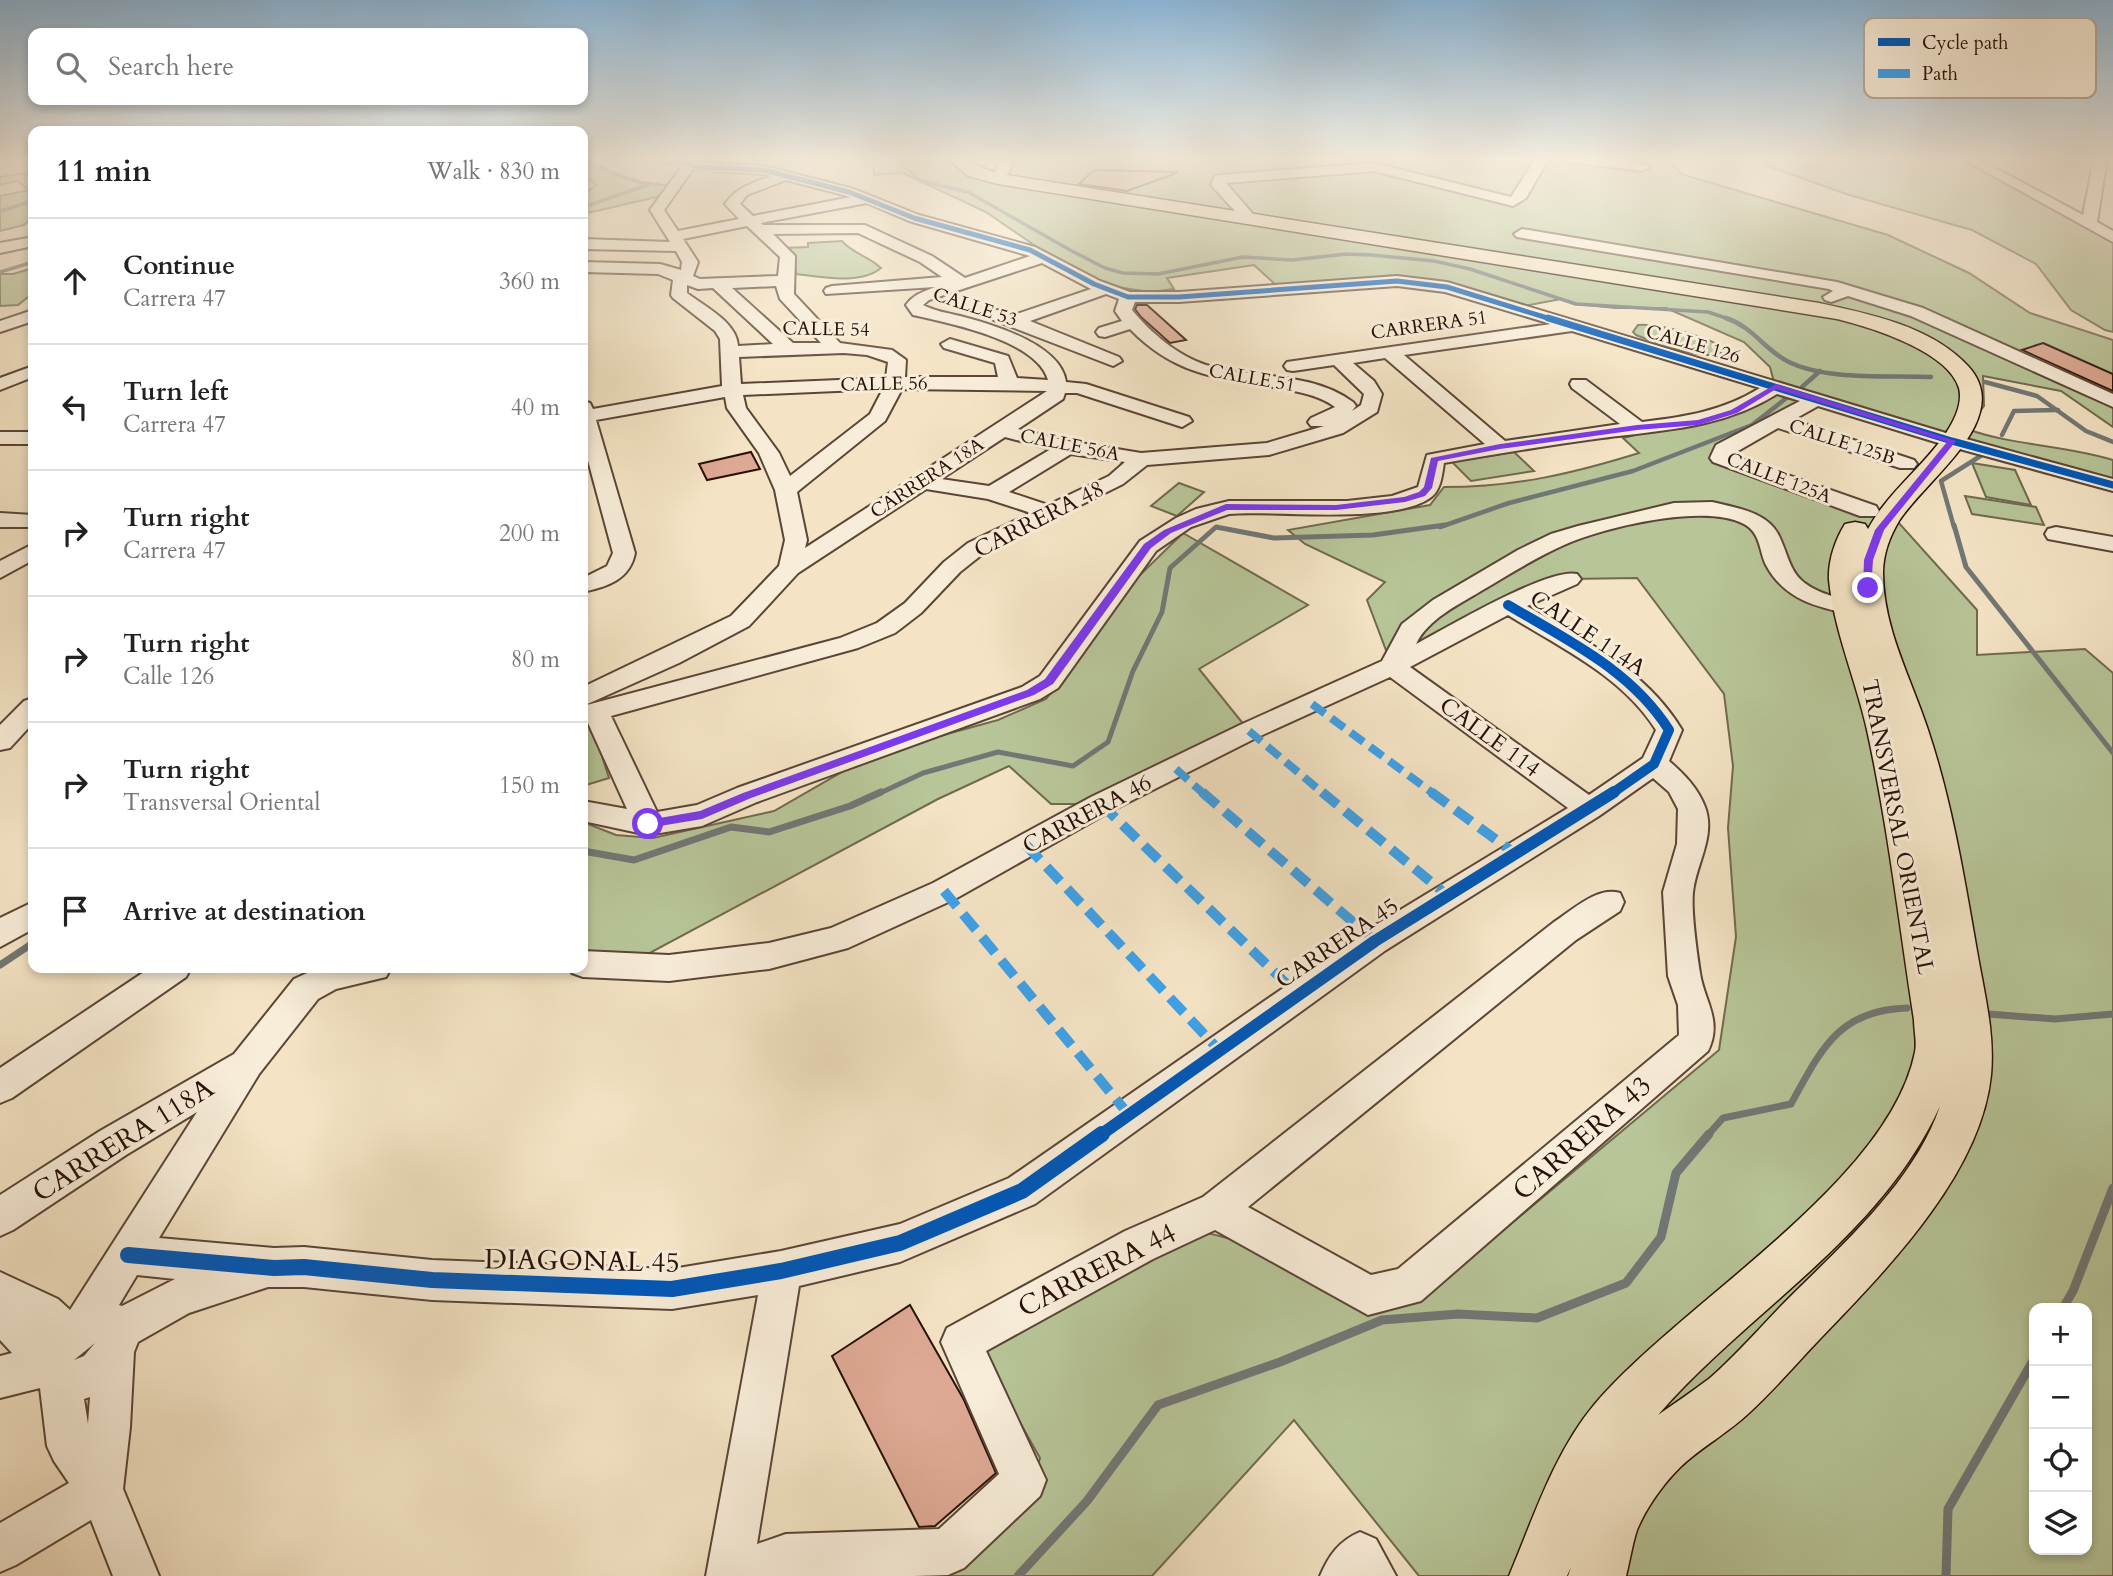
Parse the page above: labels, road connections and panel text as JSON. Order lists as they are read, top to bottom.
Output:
{
  "streets": {
    "main road": ["TRANSVERSAL ORIENTAL"],
    "street": [
      "CALLE 53",
      "CARRERA 51",
      "CALLE 54",
      "CALLE 126",
      "CALLE 51",
      "CALLE 56",
      "CALLE 125B",
      "CALLE 56A",
      "CARRERA 18A",
      "CALLE 125A",
      "CARRERA 48",
      "CALLE 114A",
      "CALLE 114",
      "CARRERA 46",
      "CARRERA 45",
      "CARRERA 43",
      "CARRERA 118A",
      "DIAGONAL 45",
      "CARRERA 44"
    ]
  },
  "crossings": [
    ["CALLE 53", "CALLE 56"],
    ["CALLE 53", "CARRERA 18A"],
    ["CARRERA 51", "CALLE 126"],
    ["CALLE 54", "CALLE 56"],
    ["CALLE 126", "CALLE 125B"],
    ["CALLE 126", "CALLE 125A"],
    ["CALLE 126", "TRANSVERSAL ORIENTAL"],
    ["CALLE 56", "CARRERA 18A"],
    ["CALLE 125B", "CALLE 125A"],
    ["CALLE 125B", "TRANSVERSAL ORIENTAL"],
    ["CALLE 56A", "CARRERA 18A"],
    ["CALLE 56A", "CARRERA 48"],
    ["CALLE 125A", "TRANSVERSAL ORIENTAL"],
    ["CALLE 114A", "CARRERA 46"],
    ["CALLE 114A", "CARRERA 45"],
    ["CALLE 114A", "CARRERA 43"],
    ["CALLE 114", "CARRERA 46"],
    ["CALLE 114", "CARRERA 45"],
    ["CARRERA 45", "CARRERA 43"],
    ["CARRERA 45", "DIAGONAL 45"],
    ["CARRERA 43", "CARRERA 44"]
  ],
  "legend": ["Cycle path", "Path"],
  "page": {
    "search": "Search here",
    "heading": ["11 min", "Walk · 830 m"],
    "list": [
      ["Continue", "Carrera 47", "360 m"],
      ["Turn left", "Carrera 47", "40 m"],
      ["Turn right", "Carrera 47", "200 m"],
      ["Turn right", "Calle 126", "80 m"],
      ["Turn right", "Transversal Oriental", "150 m"],
      "Arrive at destination"
    ],
    "map_buttons": ["+", "−"]
  }
}
